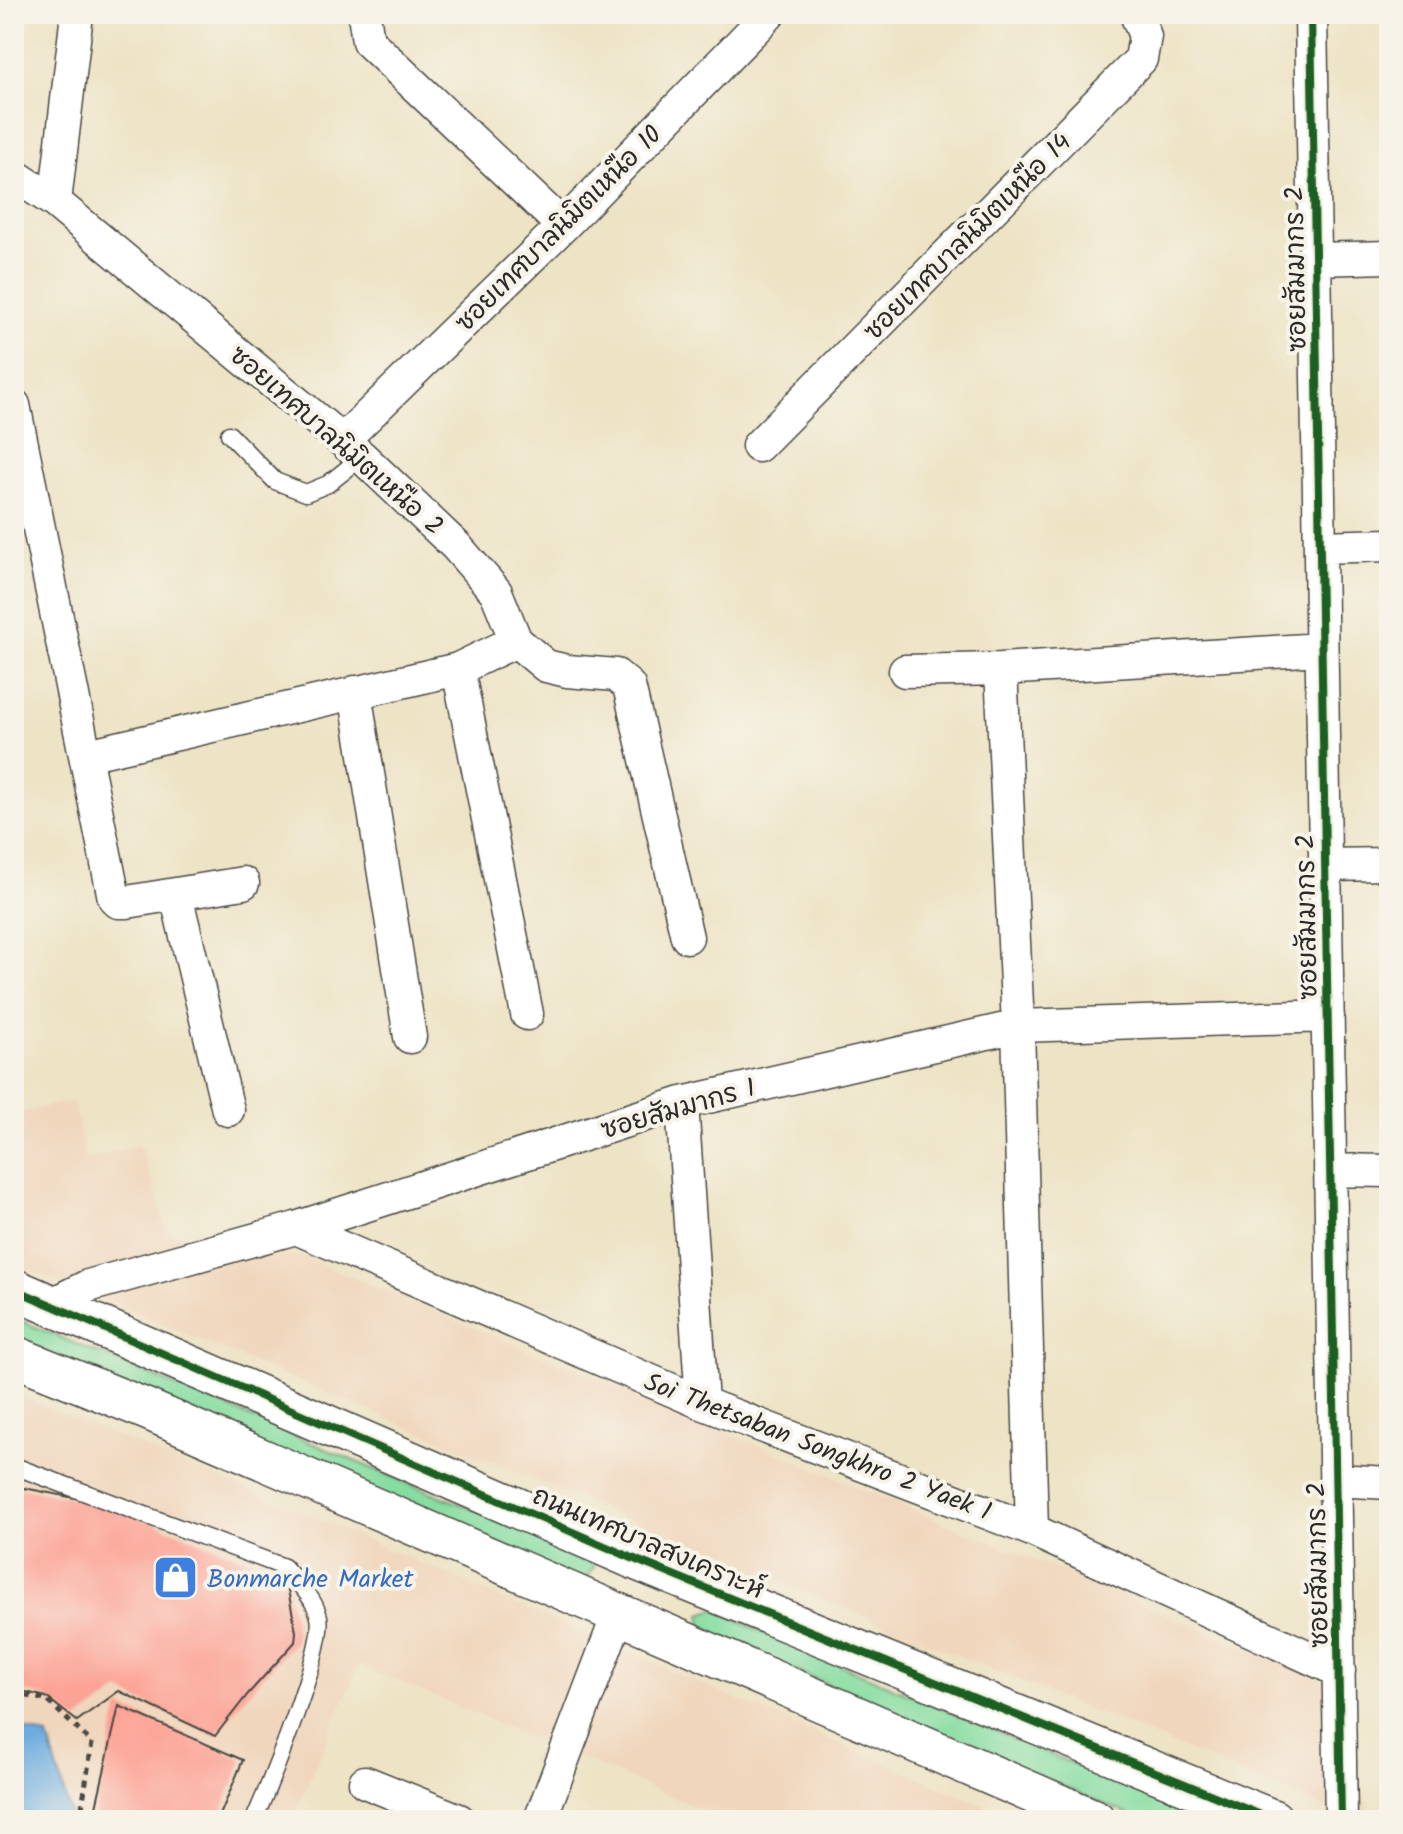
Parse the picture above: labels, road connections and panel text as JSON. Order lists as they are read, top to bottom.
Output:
{
  "streets": {
    "street": [
      "ซอยเทศบาลนิมิตเหนือ 10",
      "ซอยเทศบาลนิมิตเหนือ 14",
      "ซอยสัมมากร 2",
      "ซอยเทศบาลนิมิตเหนือ 2",
      "ซอยสัมมากร 1",
      "Soi Thetsaban Songkhro 2 Yaek 1",
      "ถนนเทศบาลสงเคราะห์"
    ]
  },
  "crossings": [
    ["ซอยเทศบาลนิมิตเหนือ 10", "ซอยเทศบาลนิมิตเหนือ 2"],
    ["ซอยสัมมากร 2", "ซอยสัมมากร 1"],
    ["ซอยสัมมากร 2", "Soi Thetsaban Songkhro 2 Yaek 1"],
    ["ซอยสัมมากร 1", "Soi Thetsaban Songkhro 2 Yaek 1"],
    ["ซอยสัมมากร 1", "ถนนเทศบาลสงเคราะห์"]
  ],
  "places": {
    "shop": ["Bonmarche Market"]
  }
}
